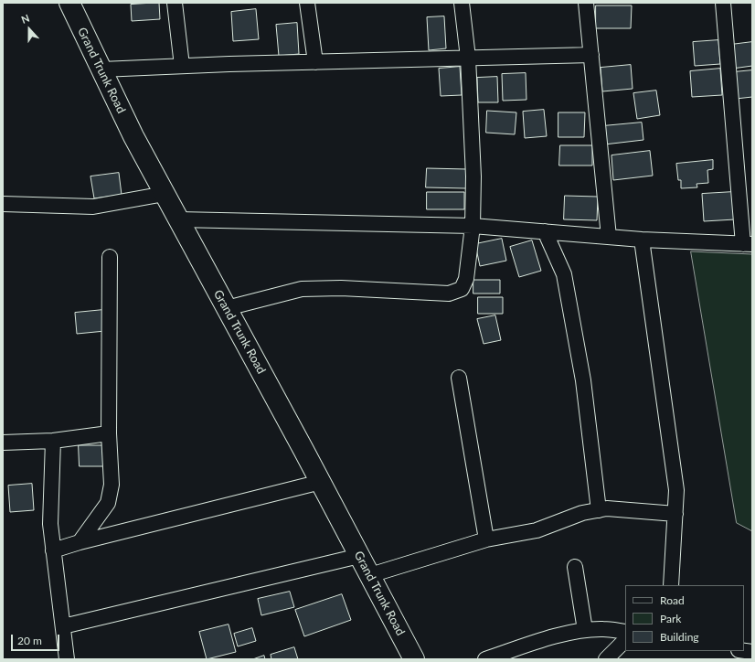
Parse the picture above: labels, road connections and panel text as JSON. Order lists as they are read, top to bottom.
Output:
{
  "streets": {
    "main road": ["Grand Trunk Road"]
  },
  "legend": ["Road", "Park", "Building"],
  "scale_bar": "20 m",
  "north": "top"
}
